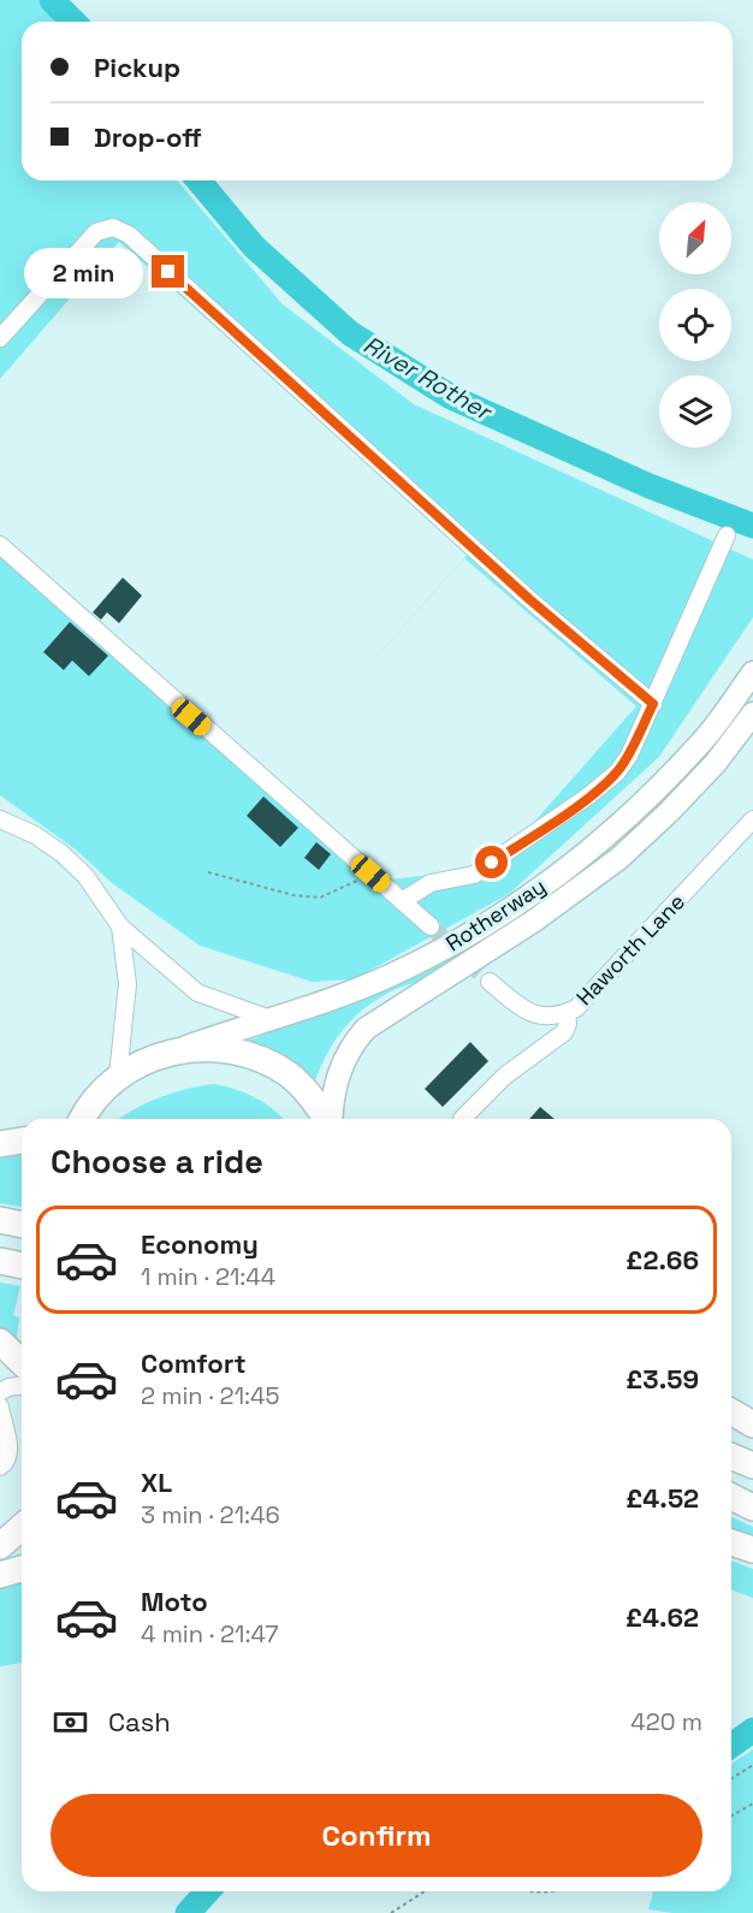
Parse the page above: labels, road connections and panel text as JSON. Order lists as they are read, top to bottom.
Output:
{
  "streets": {
    "main road": ["Rotherway"],
    "lane": ["Haworth Lane"]
  },
  "water": ["River Rother"],
  "north": "top right",
  "page": {
    "banner": ["Pickup", "Drop-off"],
    "bubble": "2 min",
    "heading": "Choose a ride",
    "list": [
      {
        "name": "Economy",
        "note": "1 min · 21:44",
        "value": "£2.66"
      },
      {
        "name": "Comfort",
        "note": "2 min · 21:45",
        "value": "£3.59"
      },
      {
        "name": "XL",
        "note": "3 min · 21:46",
        "value": "£4.52"
      },
      {
        "name": "Moto",
        "note": "4 min · 21:47",
        "value": "£4.62"
      }
    ],
    "pay": ["Cash", "420 m"],
    "buttons": "Confirm"
  }
}
